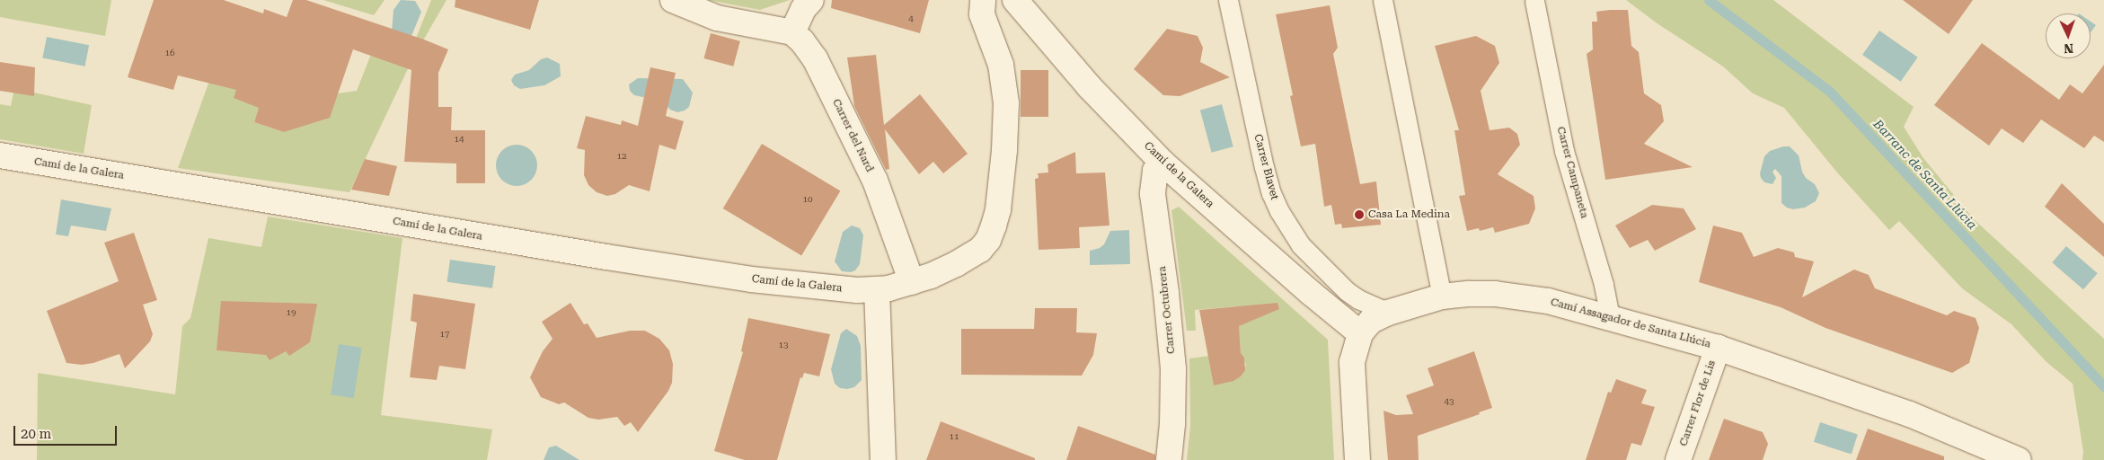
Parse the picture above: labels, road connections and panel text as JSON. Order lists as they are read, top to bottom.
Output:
{
  "streets": {
    "street": [
      "Carrer del Nard",
      "Camí de la Galera",
      "Carrer Octubrera",
      "Camí Assagador de Santa Llúcia",
      "Carrer Flor de Lis"
    ],
    "lane": ["Carrer Blavet", "Carrer Campaneta"]
  },
  "crossings": [
    ["Carrer del Nard", "Camí de la Galera"],
    ["Carrer Blavet", "Camí Assagador de Santa Llúcia"],
    ["Camí de la Galera", "Carrer Octubrera"],
    ["Camí de la Galera", "Camí Assagador de Santa Llúcia"],
    ["Carrer Campaneta", "Camí Assagador de Santa Llúcia"],
    ["Camí Assagador de Santa Llúcia", "Carrer Flor de Lis"]
  ],
  "water": ["Barranc de Santa Llúcia"],
  "places": ["Casa La Medina"],
  "house_numbers": [
    "4",
    "16",
    "14",
    "12",
    "10",
    "19",
    "17",
    "13",
    "43",
    "11"
  ],
  "scale_bar": "20 m",
  "north": "bottom"
}
